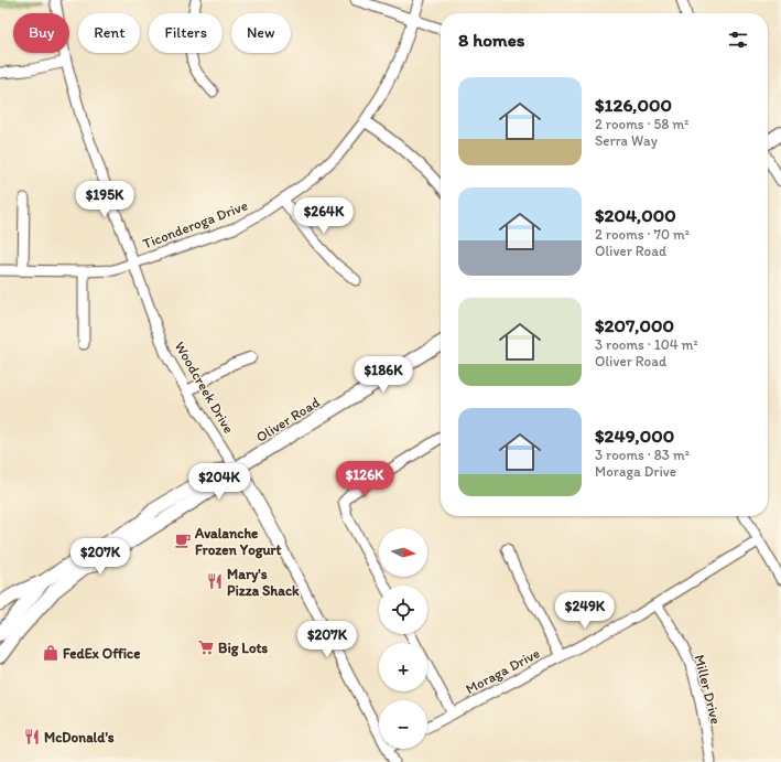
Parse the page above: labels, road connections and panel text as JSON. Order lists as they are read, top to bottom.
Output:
{
  "streets": {
    "street": [
      "Ticonderoga Drive",
      "Woodcreek Drive",
      "Oliver Road",
      "Moraga Drive",
      "Miller Drive"
    ]
  },
  "crossings": [
    ["Ticonderoga Drive", "Woodcreek Drive"],
    ["Woodcreek Drive", "Oliver Road"],
    ["Moraga Drive", "Miller Drive"]
  ],
  "places": {
    "cafe": ["Avalanche Frozen Yogurt"],
    "restaurant": ["Mary's Pizza Shack", "McDonald's"],
    "supermarket": ["Big Lots"],
    "shop": ["FedEx Office"]
  },
  "north": "right",
  "page": {
    "chip": [
      "Buy",
      "Rent",
      "Filters",
      "New"
    ],
    "heading": "8 homes",
    "list": [
      {
        "name": "$126,000",
        "note": "2 rooms · 58 m² · Serra Way"
      },
      {
        "name": "$204,000",
        "note": "2 rooms · 70 m² · Oliver Road"
      },
      {
        "name": "$207,000",
        "note": "3 rooms · 104 m² · Oliver Road"
      },
      {
        "name": "$249,000",
        "note": "3 rooms · 83 m² · Moraga Drive"
      }
    ],
    "price": [
      "$195K",
      "$264K",
      "$186K",
      "$126K",
      "$204K",
      "$207K",
      "$249K",
      "$207K"
    ],
    "map_buttons": ["+", "−"]
  }
}
